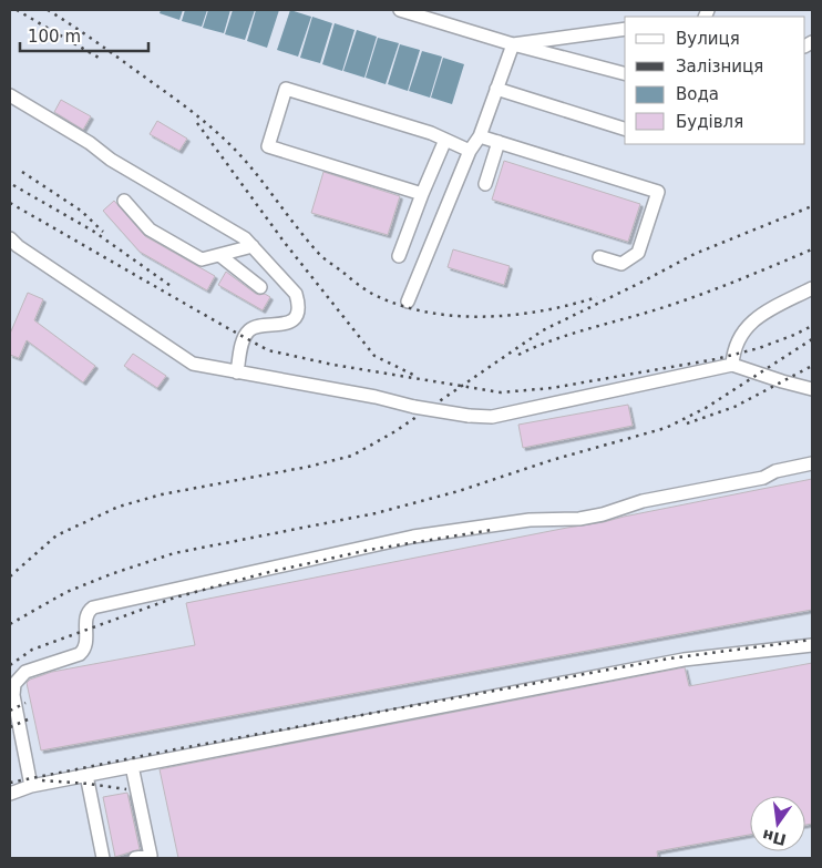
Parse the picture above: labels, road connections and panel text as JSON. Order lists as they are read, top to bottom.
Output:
{
  "legend": [
    "Вулиця",
    "Залізниця",
    "Вода",
    "Будівля"
  ],
  "scale_bar": "100 m",
  "north": "bottom"
}
